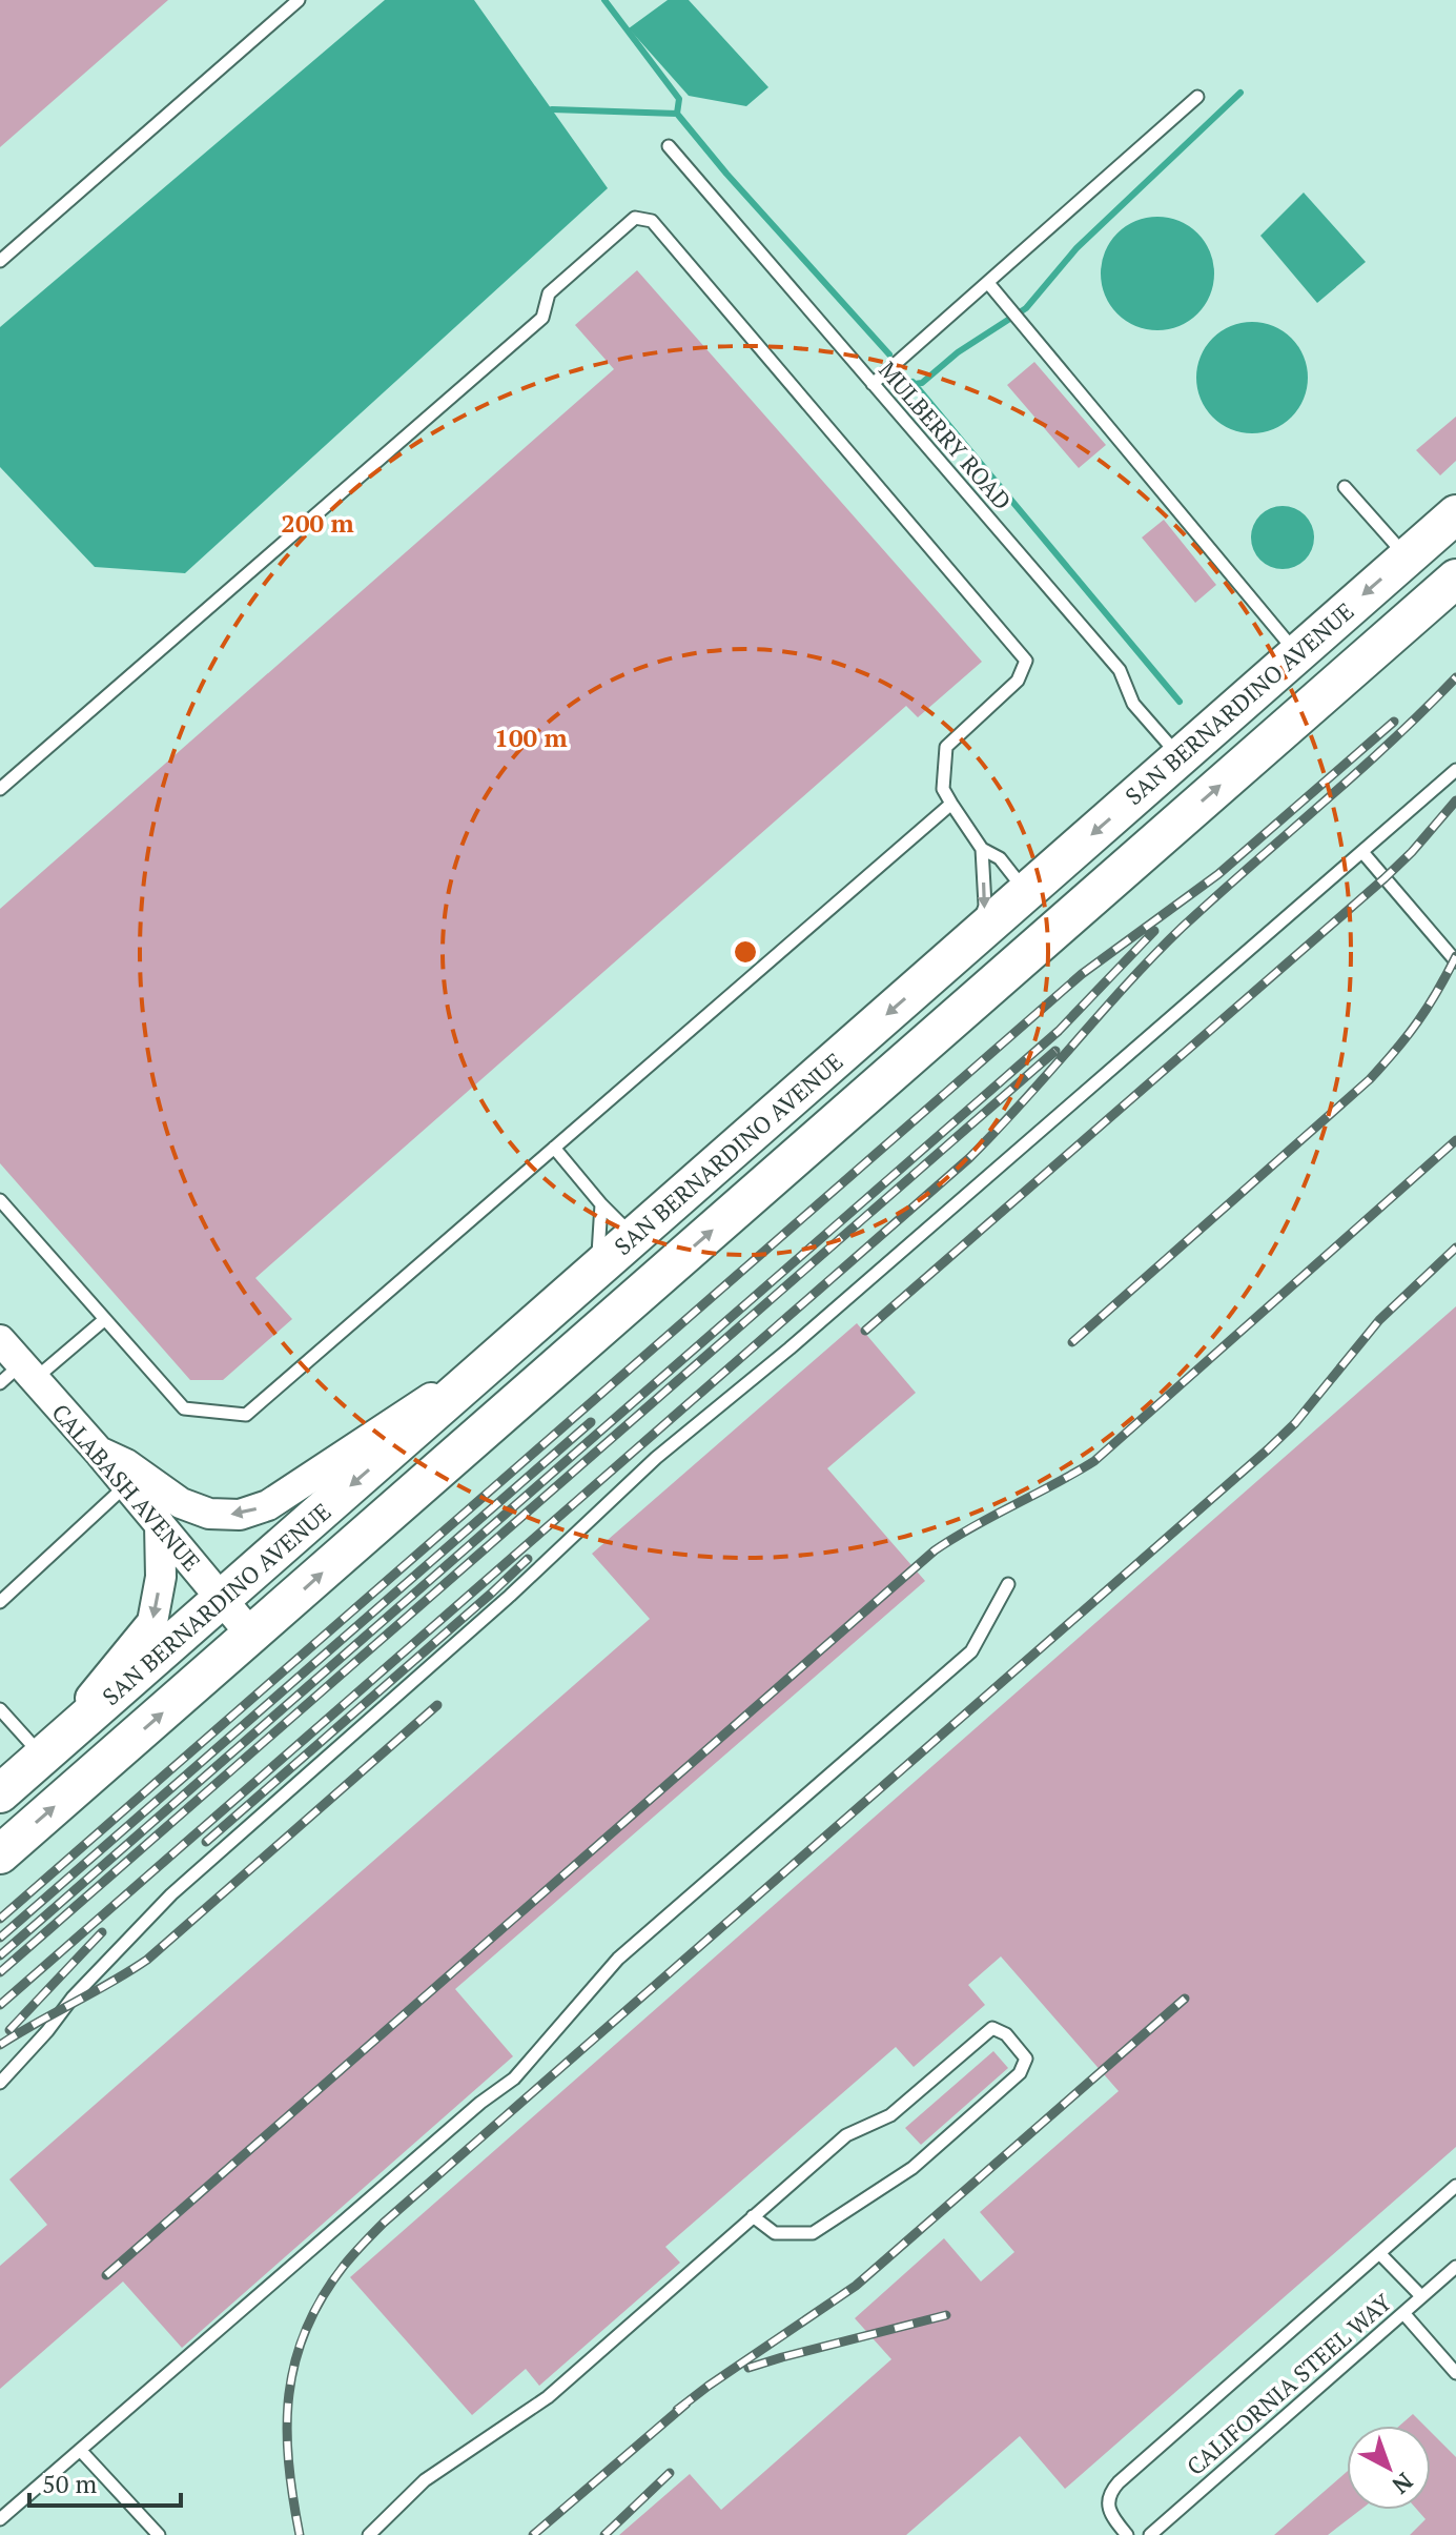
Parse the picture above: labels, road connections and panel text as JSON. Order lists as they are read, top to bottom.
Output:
{
  "streets": {
    "main road": ["SAN BERNARDINO AVENUE"],
    "street": ["CALABASH AVENUE"],
    "lane": ["MULBERRY ROAD", "CALIFORNIA STEEL WAY"]
  },
  "crossings": [
    ["MULBERRY ROAD", "SAN BERNARDINO AVENUE"],
    ["SAN BERNARDINO AVENUE", "CALABASH AVENUE"]
  ],
  "scale_bar": "50 m",
  "north": "bottom right",
  "rings": ["200 m", "100 m"]
}
